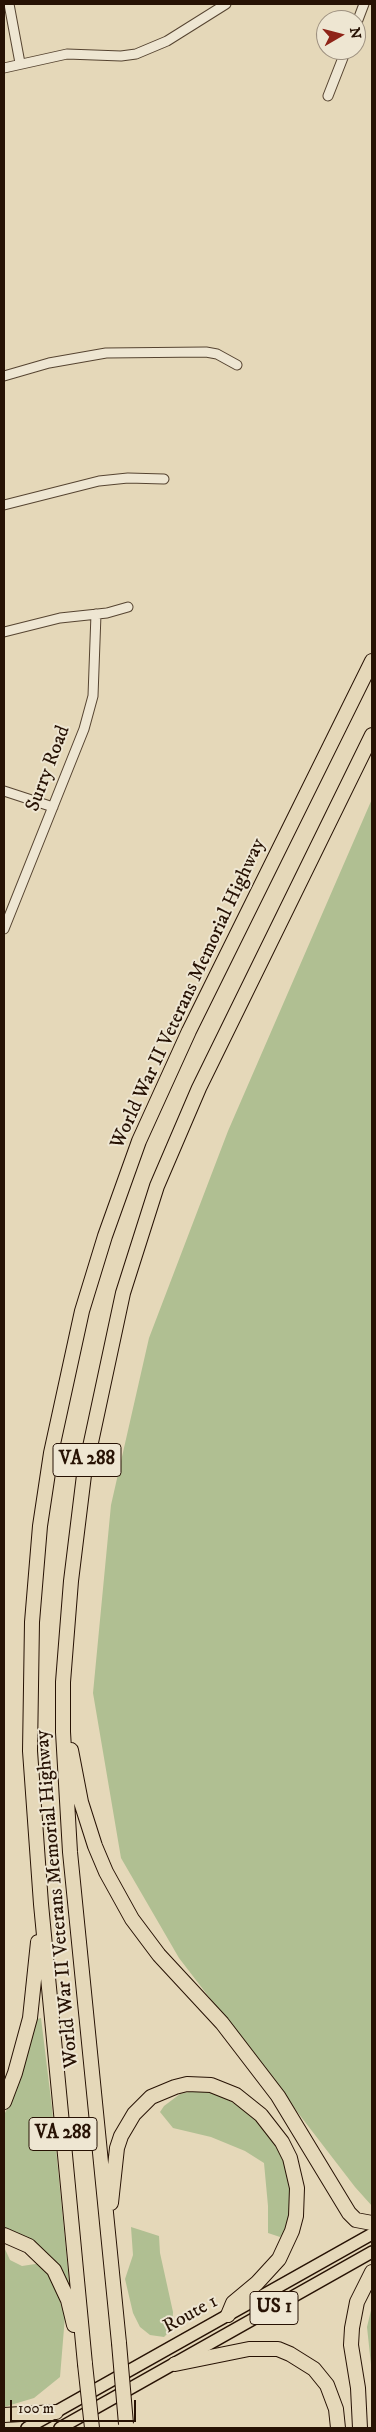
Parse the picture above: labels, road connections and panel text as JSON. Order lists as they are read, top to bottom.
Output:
{
  "streets": {
    "highway": ["World War II Veterans Memorial Highway", "VA 288"],
    "main road": ["US 1", "Route 1"],
    "street": ["Surry Road"]
  },
  "scale_bar": "100 m",
  "north": "right"
}
